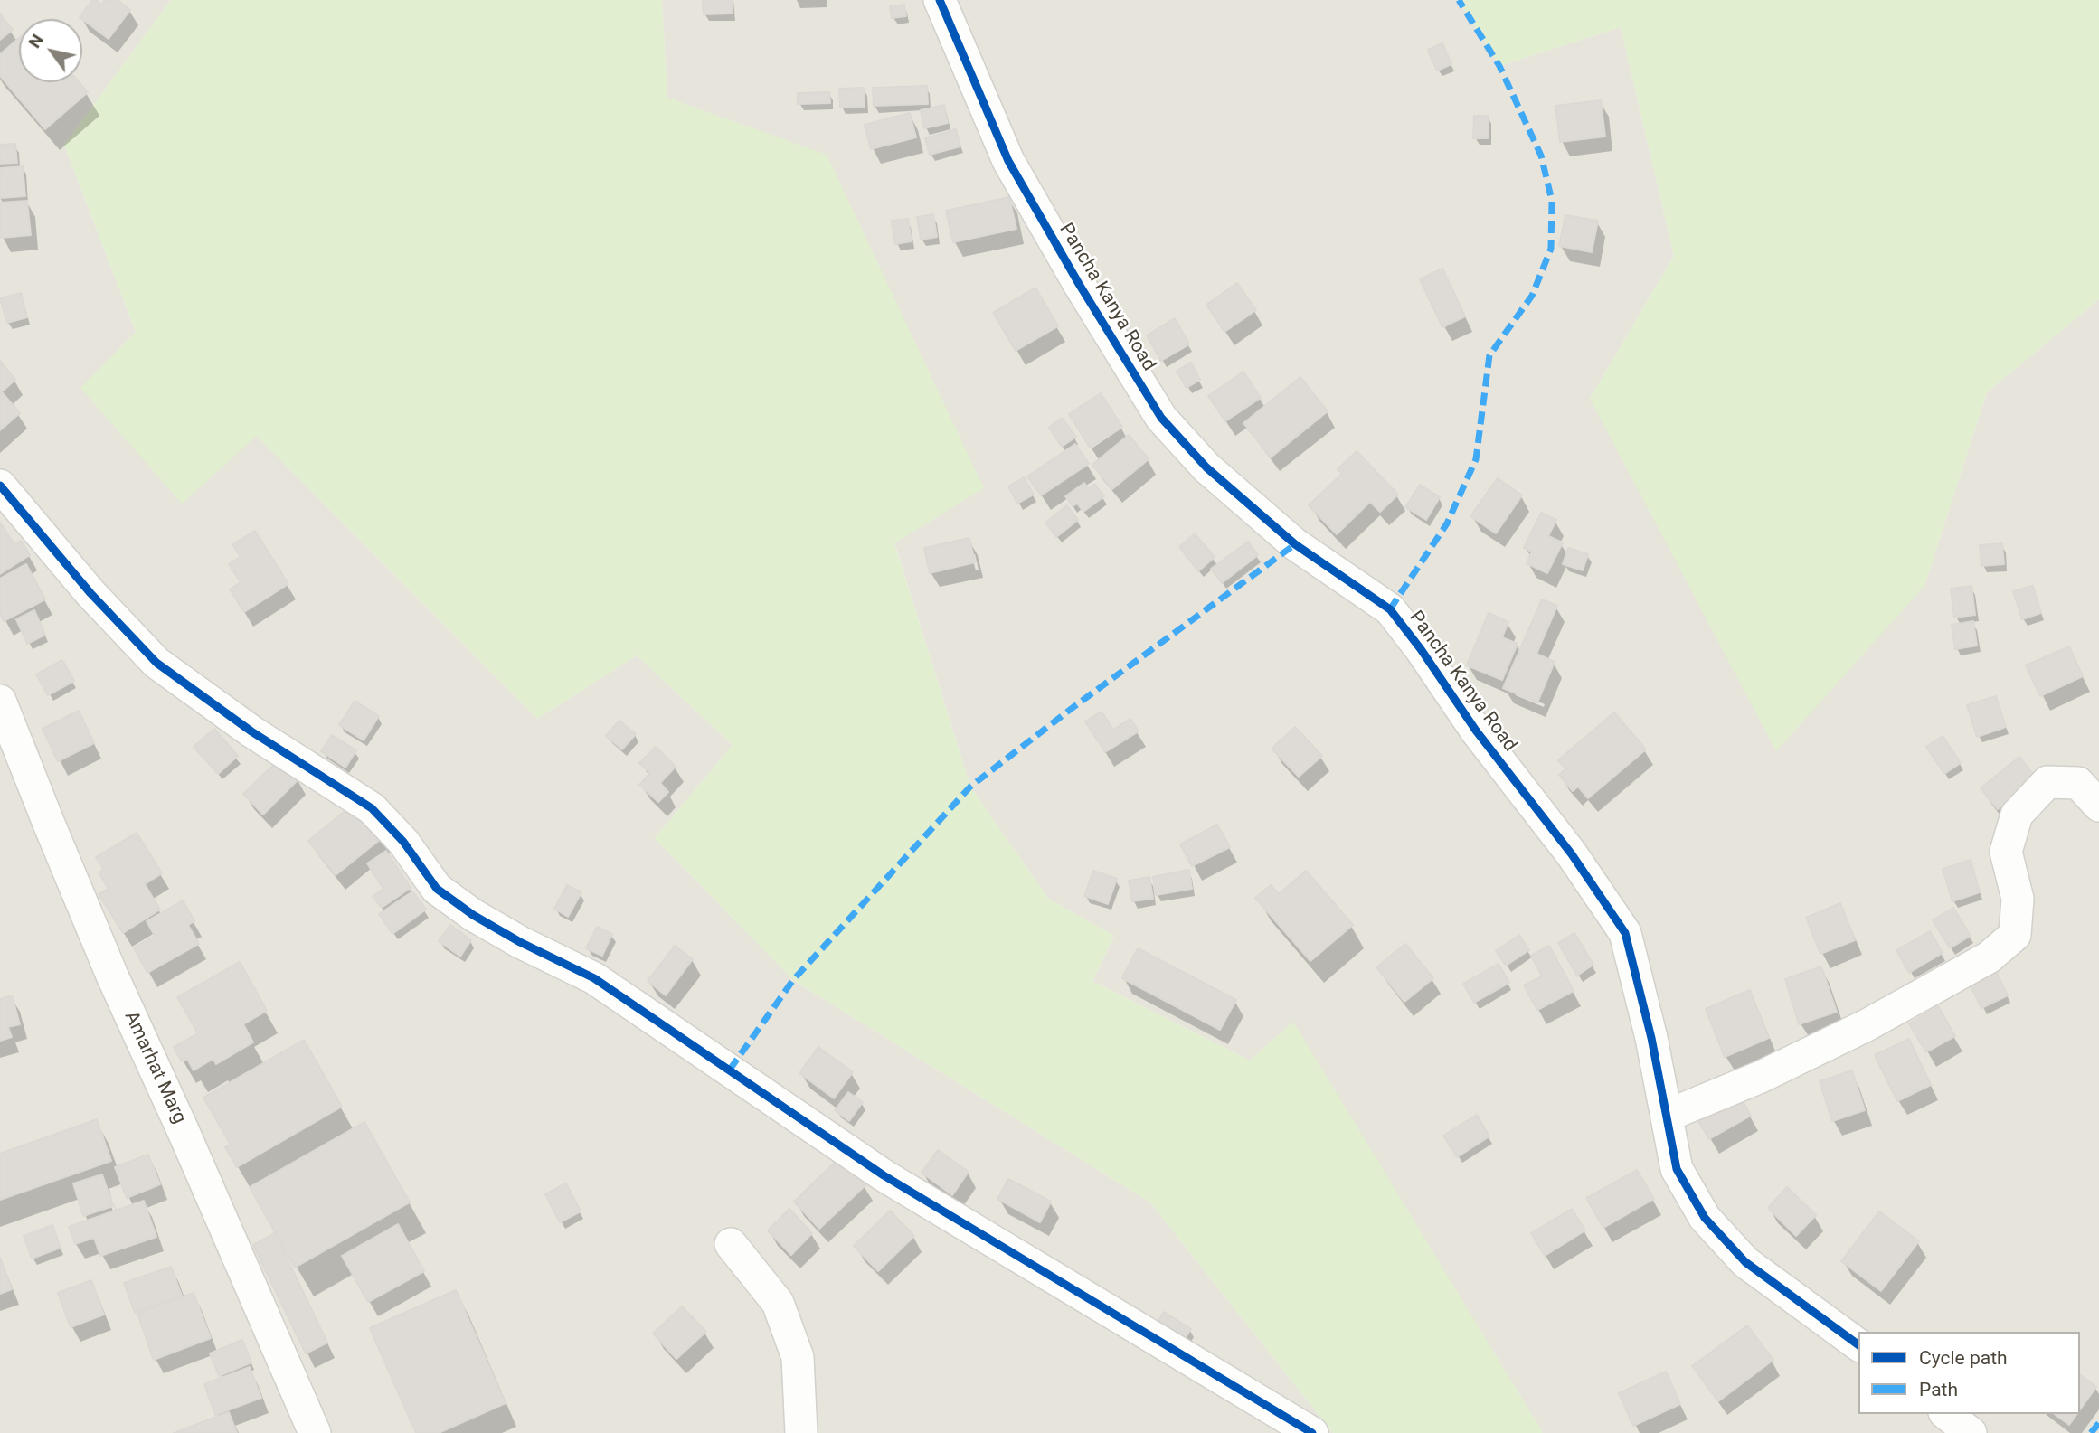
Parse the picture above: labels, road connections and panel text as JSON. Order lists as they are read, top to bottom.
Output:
{
  "streets": {
    "street": ["Pancha Kanya Road", "Amarhat Marg"]
  },
  "legend": ["Cycle path", "Path"],
  "north": "top left"
}
